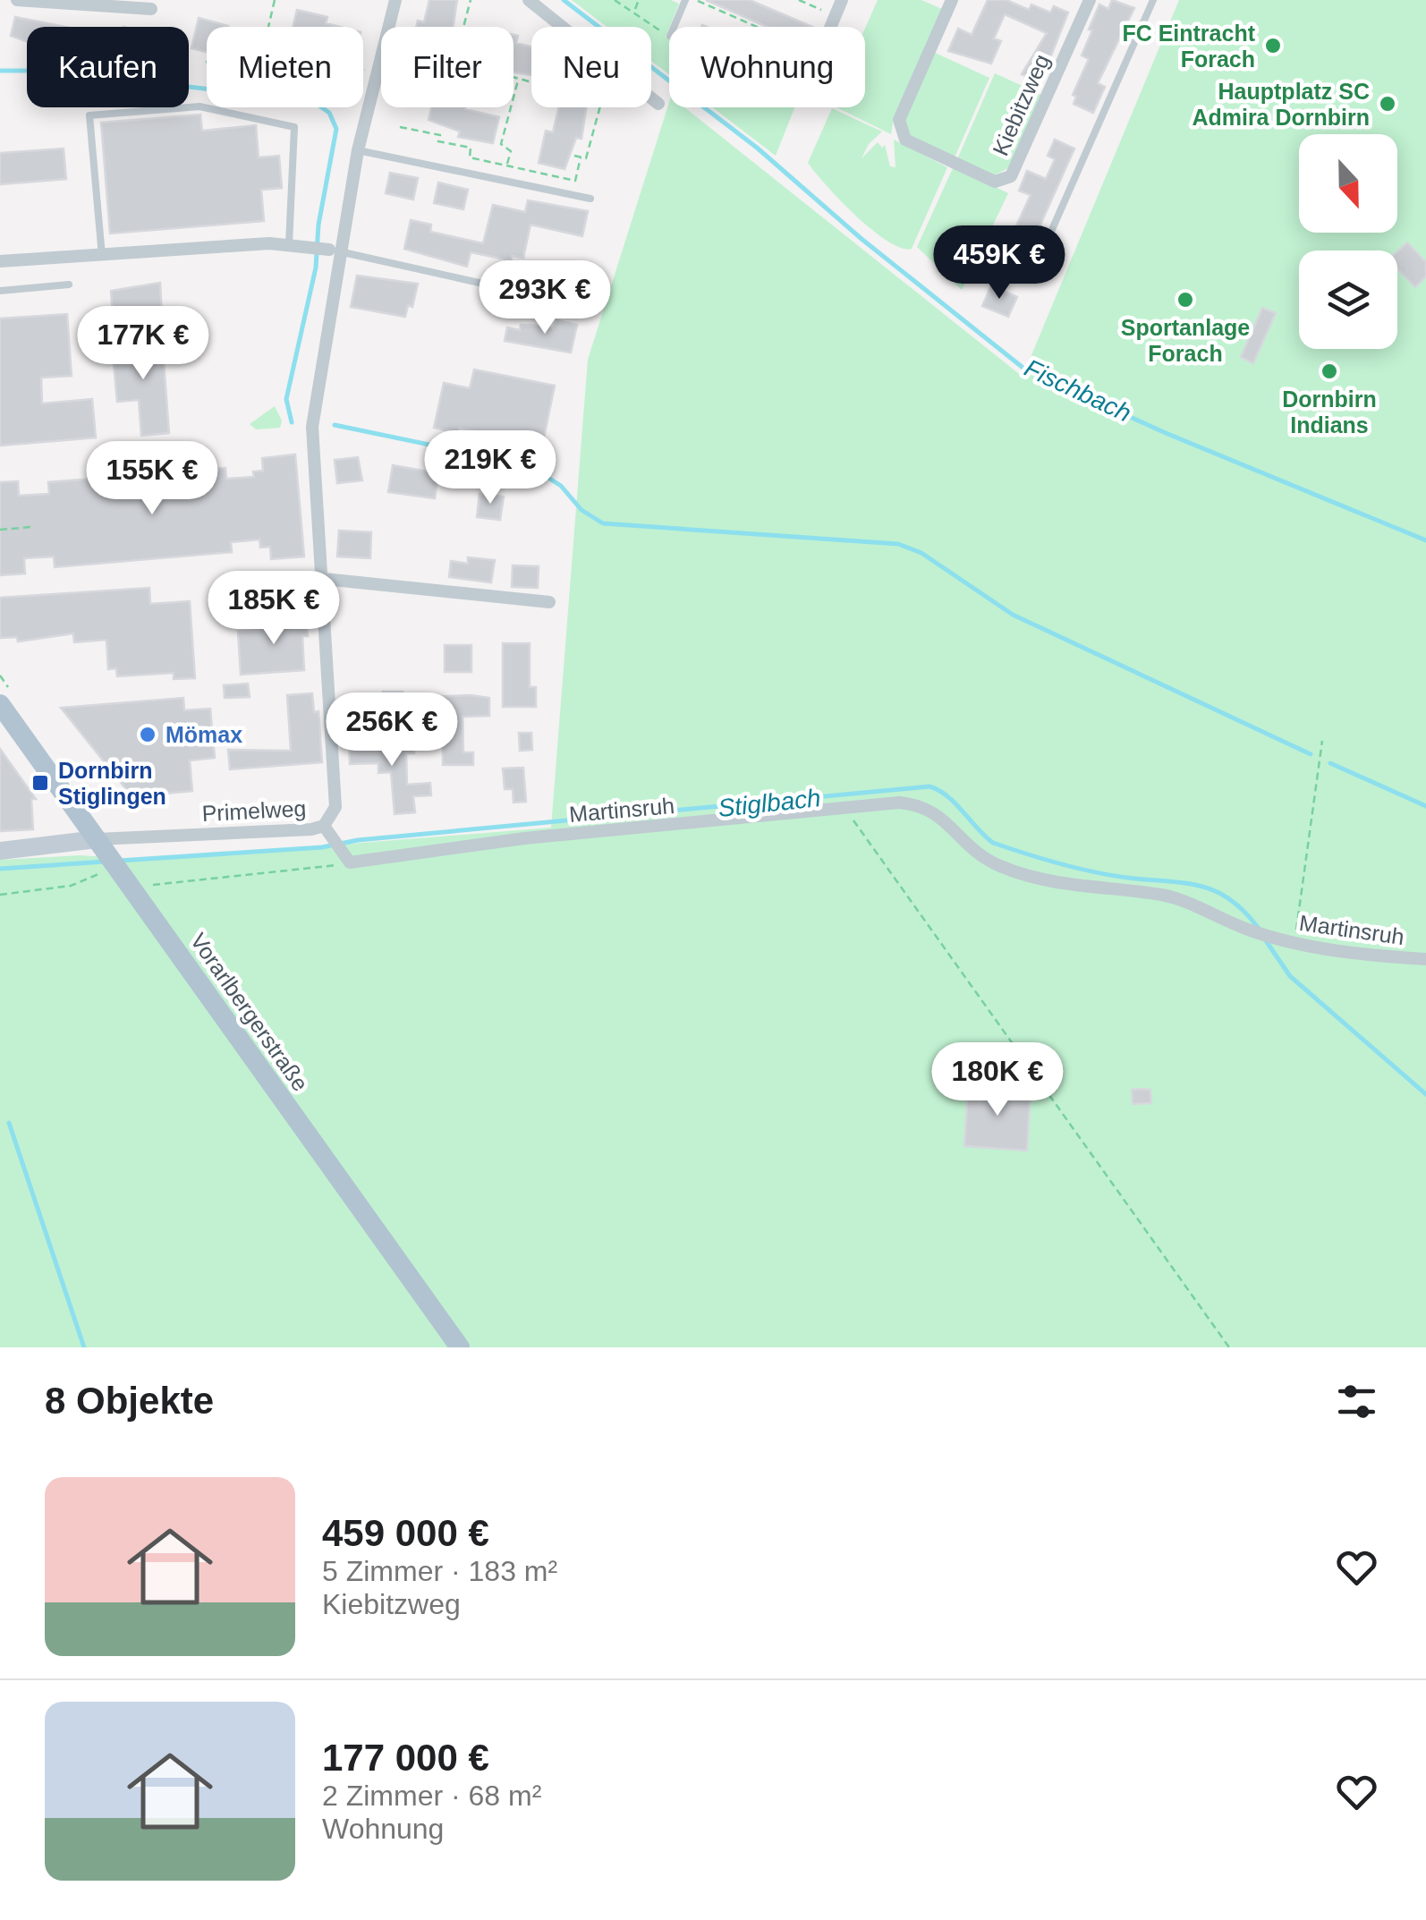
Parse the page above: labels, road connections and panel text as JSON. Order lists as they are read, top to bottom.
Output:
{
  "streets": {
    "main road": ["Vorarlbergerstraße"],
    "street": ["Kiebitzweg", "Martinsruh", "Primelweg"]
  },
  "crossings": [
    ["Primelweg", "Vorarlbergerstraße"]
  ],
  "water": ["Fischbach", "Stiglbach"],
  "places": {
    "other": [
      "FC Eintracht Forach",
      "Hauptplatz SC Admira Dornbirn",
      "Sportanlage Forach",
      "Dornbirn Indians",
      "Mömax"
    ],
    "transit": ["Dornbirn Stiglingen"]
  },
  "north": "bottom",
  "page": {
    "chip": [
      "Kaufen",
      "Mieten",
      "Filter",
      "Neu",
      "Wohnung"
    ],
    "price": [
      "459K €",
      "293K €",
      "177K €",
      "219K €",
      "155K €",
      "185K €",
      "256K €",
      "180K €"
    ],
    "heading": "8 Objekte",
    "list": [
      {
        "name": "459 000 €",
        "note": "5 Zimmer · 183 m² · Kiebitzweg"
      },
      {
        "name": "177 000 €",
        "note": "2 Zimmer · 68 m² · Wohnung"
      }
    ]
  }
}
